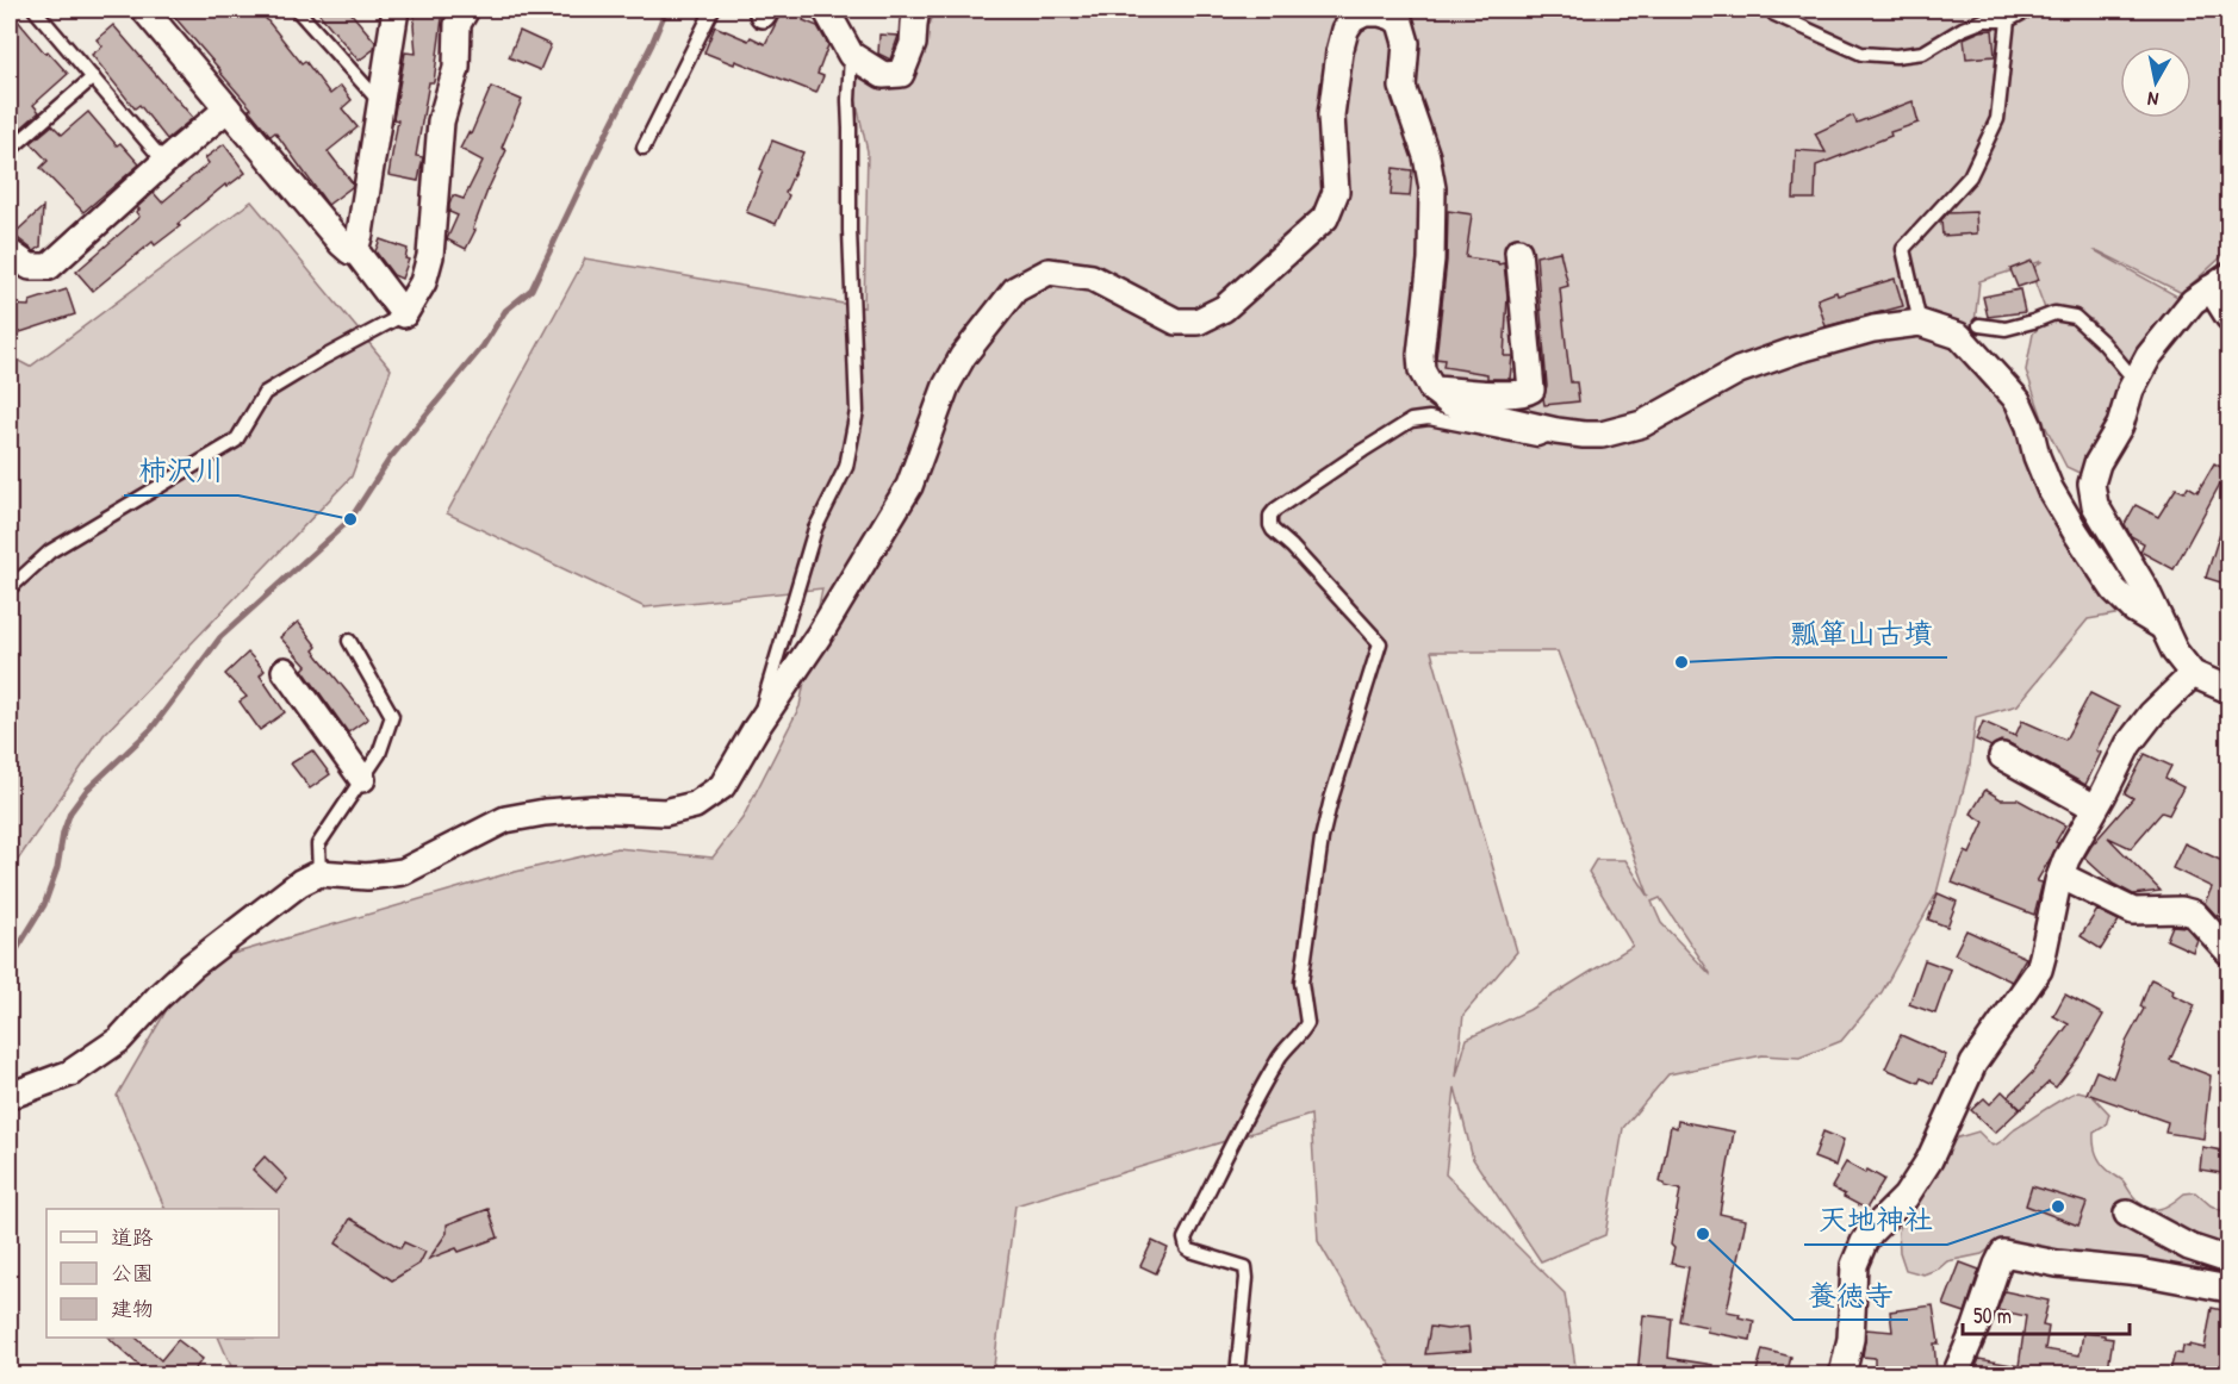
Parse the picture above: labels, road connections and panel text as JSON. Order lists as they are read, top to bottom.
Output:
{
  "places": [
    "柿沢川",
    "瓢箪山古墳",
    "天地神社",
    "養徳寺"
  ],
  "legend": ["道路", "公園", "建物"],
  "scale_bar": "50 m",
  "north": "bottom"
}
